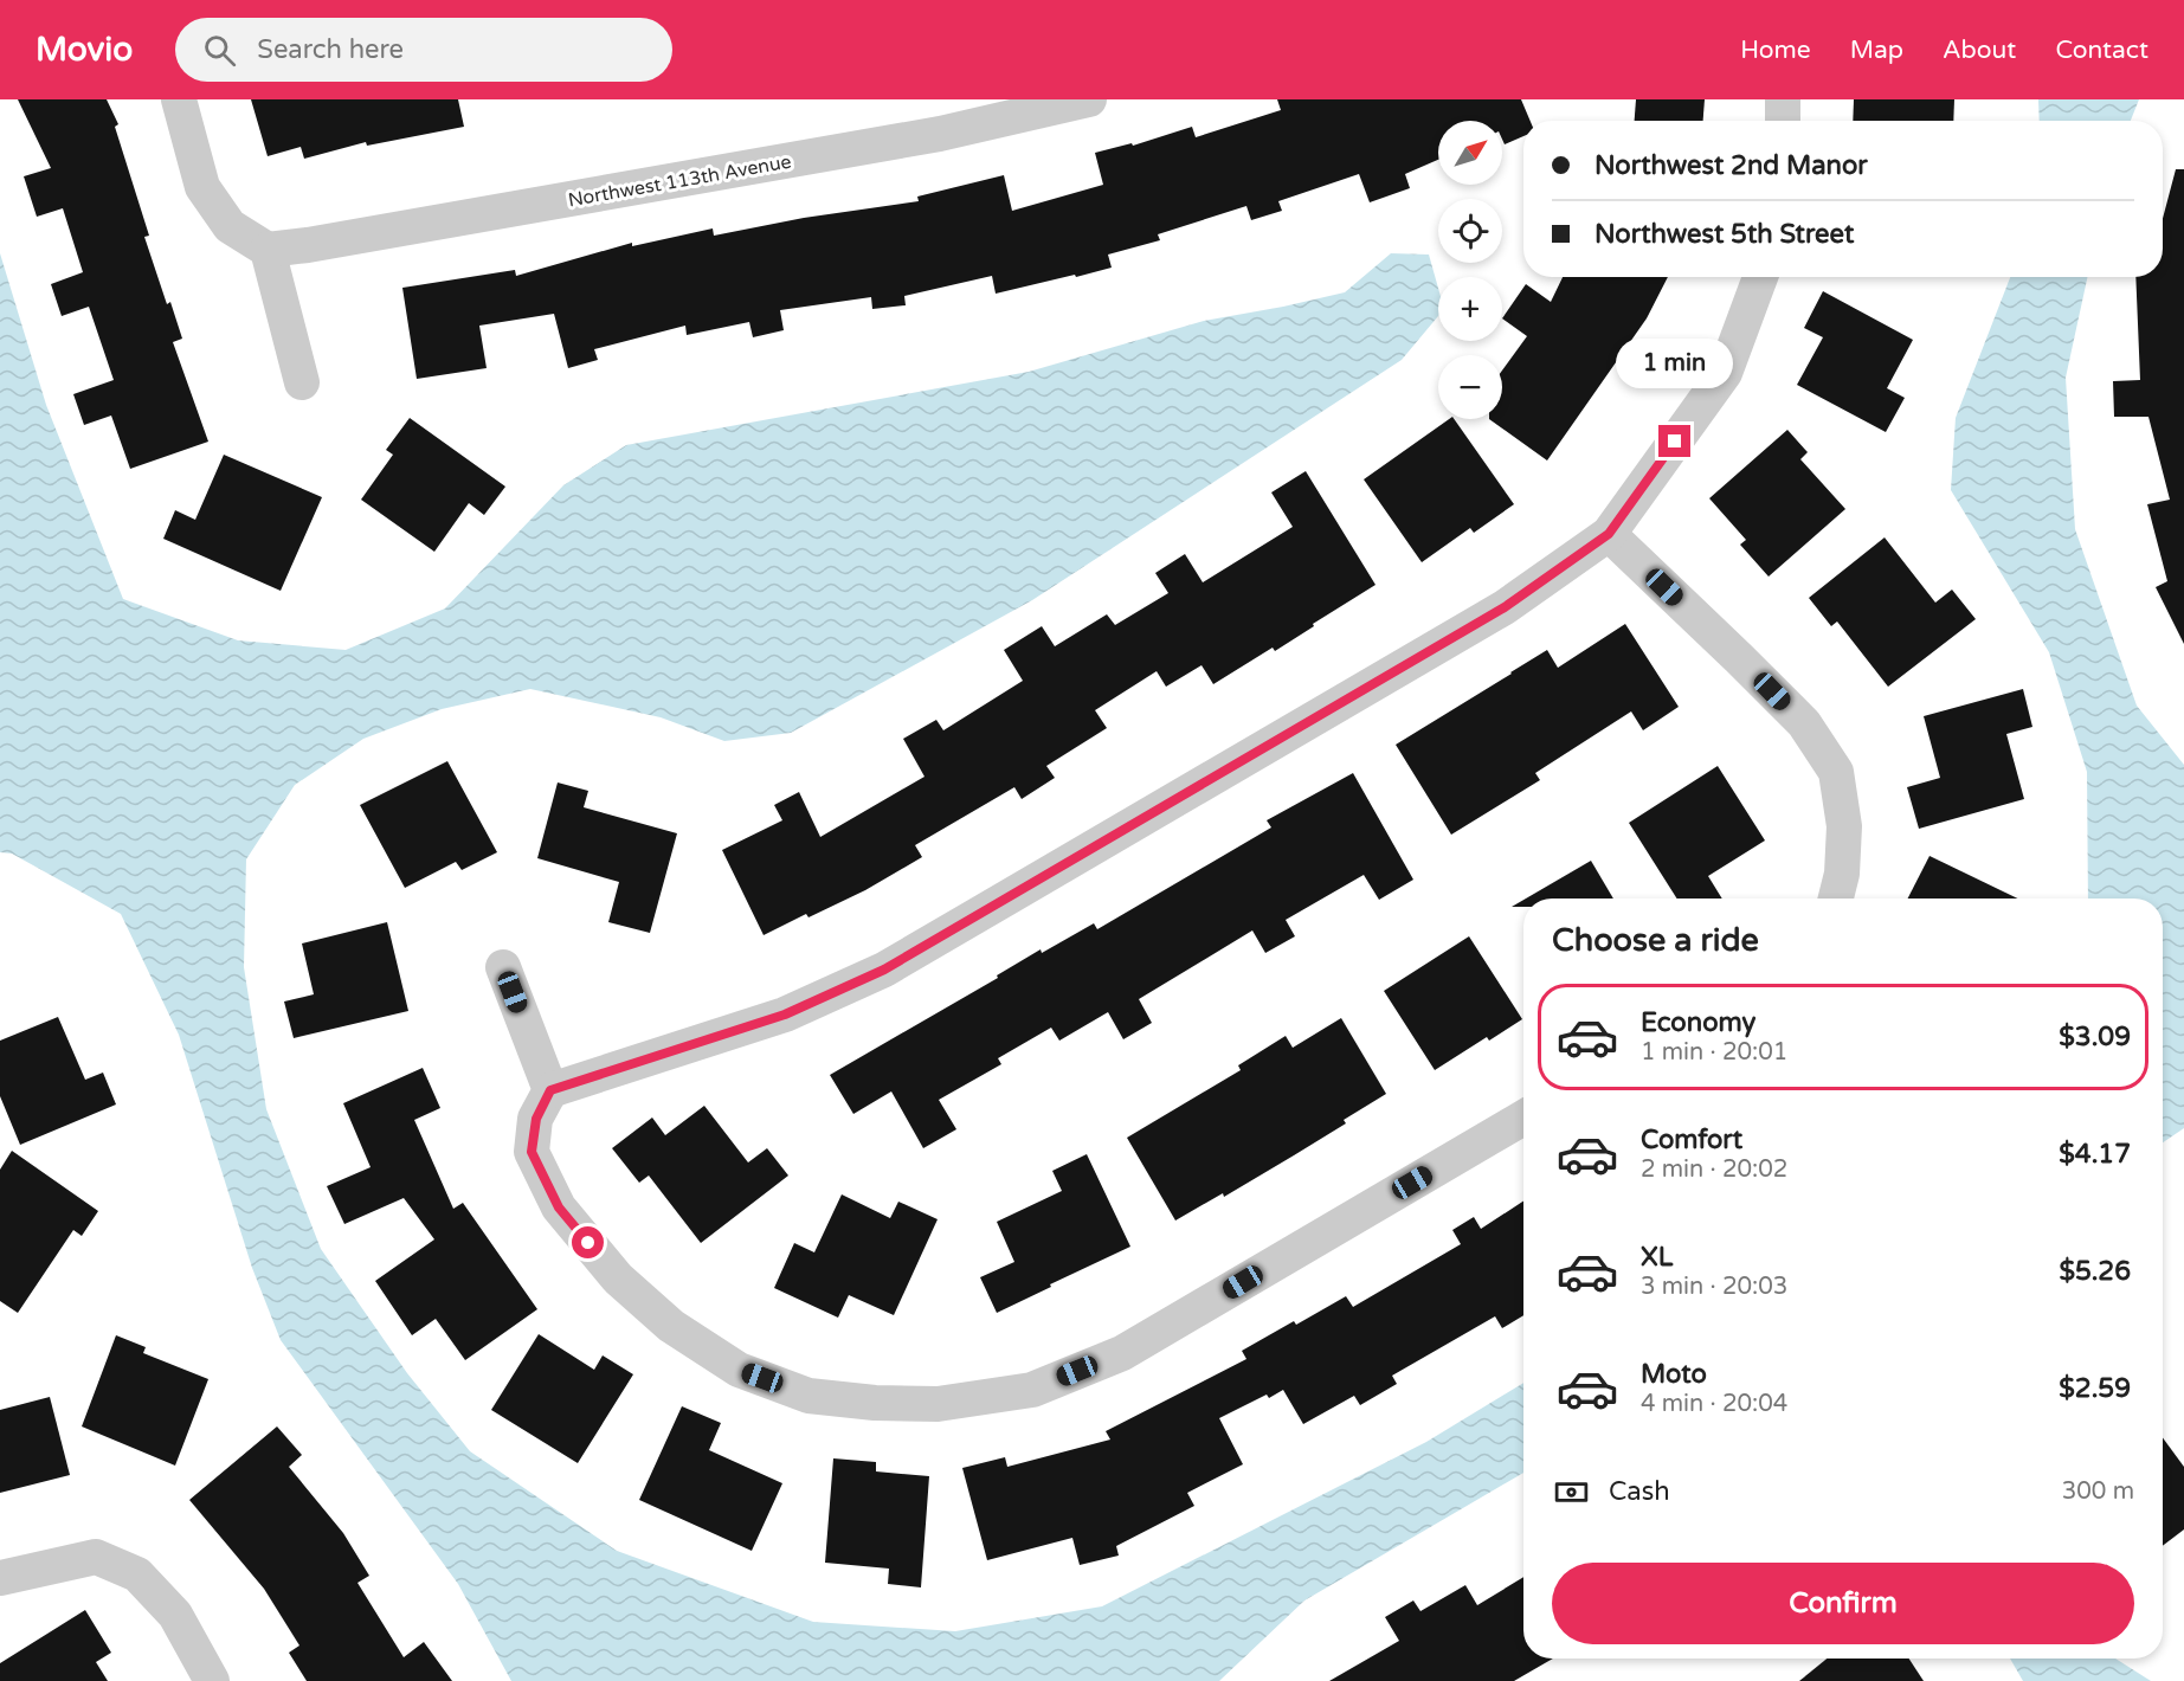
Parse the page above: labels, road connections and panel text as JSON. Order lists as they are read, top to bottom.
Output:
{
  "streets": {
    "street": ["Northwest 113th Avenue"]
  },
  "north": "top right",
  "page": {
    "header": "Movio",
    "search": "Search here",
    "nav": [
      "Home",
      "Map",
      "About",
      "Contact"
    ],
    "map_buttons": ["+", "−"],
    "banner": ["Northwest 2nd Manor", "Northwest 5th Street"],
    "bubble": "1 min",
    "heading": "Choose a ride",
    "list": [
      {
        "name": "Economy",
        "note": "1 min · 20:01",
        "value": "$3.09"
      },
      {
        "name": "Comfort",
        "note": "2 min · 20:02",
        "value": "$4.17"
      },
      {
        "name": "XL",
        "note": "3 min · 20:03",
        "value": "$5.26"
      },
      {
        "name": "Moto",
        "note": "4 min · 20:04",
        "value": "$2.59"
      }
    ],
    "pay": ["Cash", "300 m"],
    "buttons": "Confirm"
  }
}
